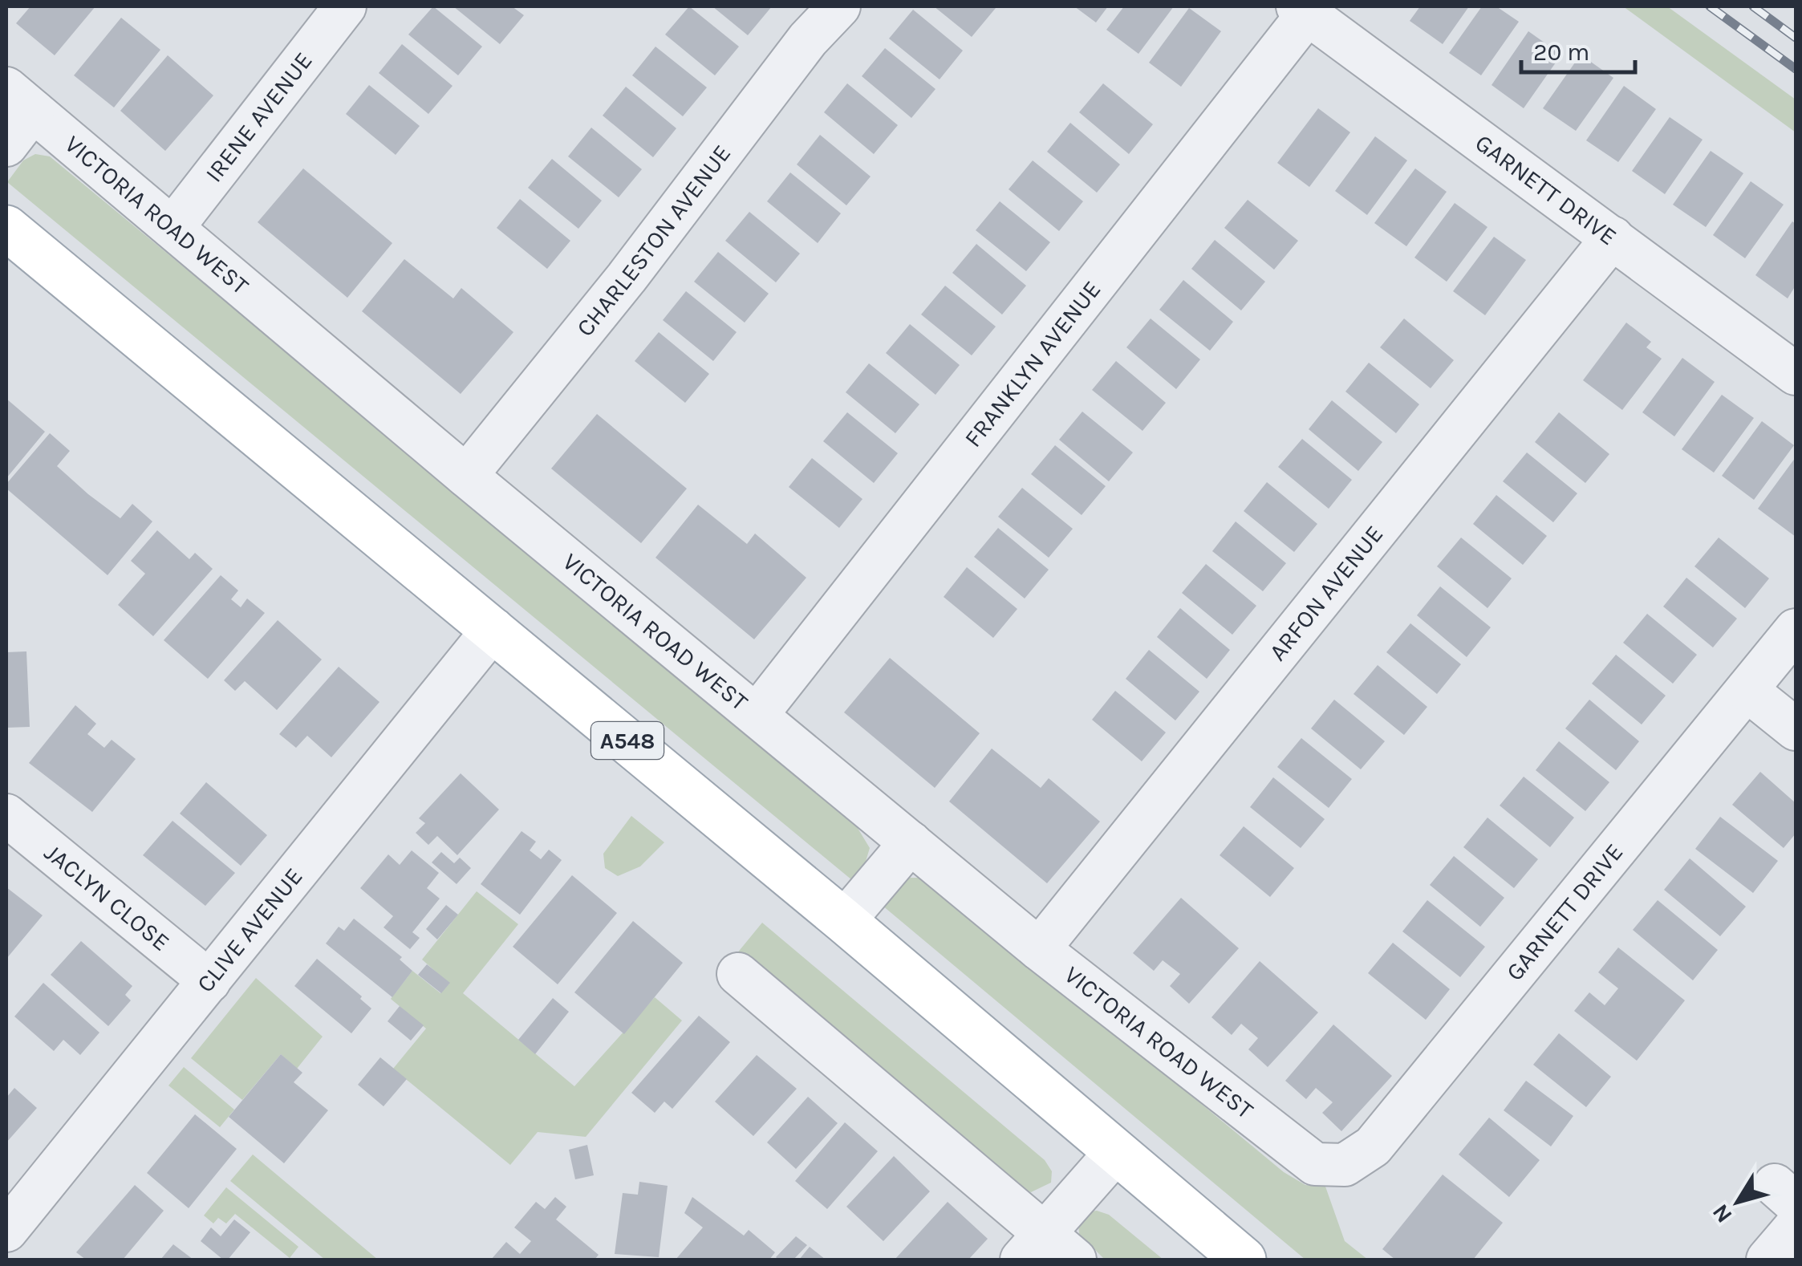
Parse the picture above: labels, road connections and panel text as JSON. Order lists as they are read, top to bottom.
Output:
{
  "streets": {
    "main road": ["A548"],
    "street": [
      "IRENE AVENUE",
      "GARNETT DRIVE",
      "VICTORIA ROAD WEST",
      "CHARLESTON AVENUE",
      "FRANKLYN AVENUE",
      "ARFON AVENUE",
      "JACLYN CLOSE",
      "CLIVE AVENUE"
    ]
  },
  "crossings": [
    ["IRENE AVENUE", "VICTORIA ROAD WEST"],
    ["GARNETT DRIVE", "VICTORIA ROAD WEST"],
    ["GARNETT DRIVE", "FRANKLYN AVENUE"],
    ["GARNETT DRIVE", "ARFON AVENUE"],
    ["VICTORIA ROAD WEST", "CHARLESTON AVENUE"],
    ["VICTORIA ROAD WEST", "FRANKLYN AVENUE"],
    ["VICTORIA ROAD WEST", "ARFON AVENUE"],
    ["A548", "CLIVE AVENUE"],
    ["JACLYN CLOSE", "CLIVE AVENUE"]
  ],
  "scale_bar": "20 m",
  "north": "bottom left"
}
